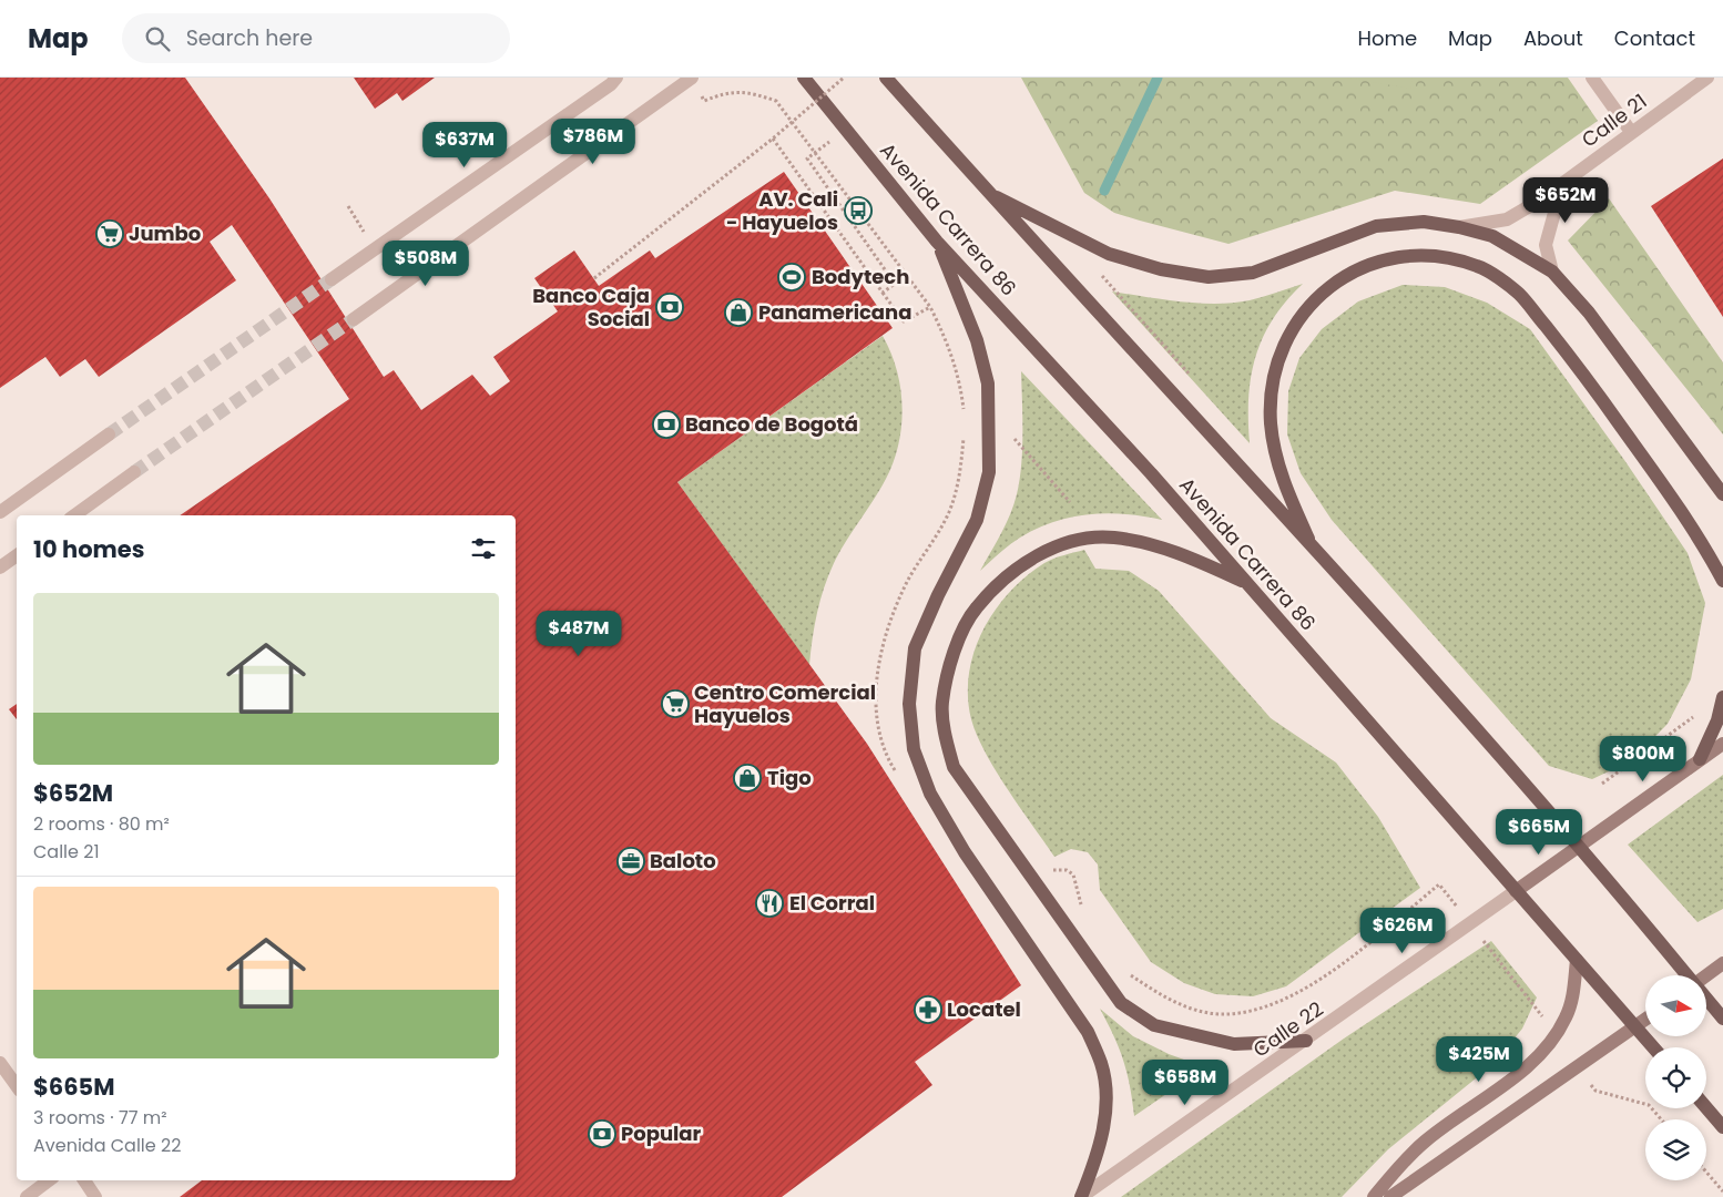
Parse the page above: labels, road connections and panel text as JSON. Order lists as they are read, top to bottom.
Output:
{
  "streets": {
    "main road": ["Avenida Carrera 86"],
    "street": ["Calle 21", "Calle 22"]
  },
  "crossings": [
    ["Avenida Carrera 86", "Calle 22"]
  ],
  "places": {
    "bus stop": ["AV. Cali - Hayuelos"],
    "supermarket": ["Jumbo", "Centro Comercial Hayuelos"],
    "sports": ["Bodytech"],
    "bank": ["Banco Caja Social", "Banco de Bogotá", "Popular"],
    "shop": ["Panamericana", "Tigo"],
    "office": ["Baloto"],
    "restaurant": ["El Corral"],
    "pharmacy": ["Locatel"]
  },
  "north": "right",
  "page": {
    "header": "Map",
    "search": "Search here",
    "nav": [
      "Home",
      "Map",
      "About",
      "Contact"
    ],
    "price": [
      "$786M",
      "$637M",
      "$652M",
      "$508M",
      "$487M",
      "$800M",
      "$665M",
      "$626M",
      "$425M",
      "$658M"
    ],
    "heading": "10 homes",
    "list": [
      {
        "name": "$652M",
        "note": "2 rooms · 80 m² · Calle 21"
      },
      {
        "name": "$665M",
        "note": "3 rooms · 77 m² · Avenida Calle 22"
      }
    ]
  }
}
